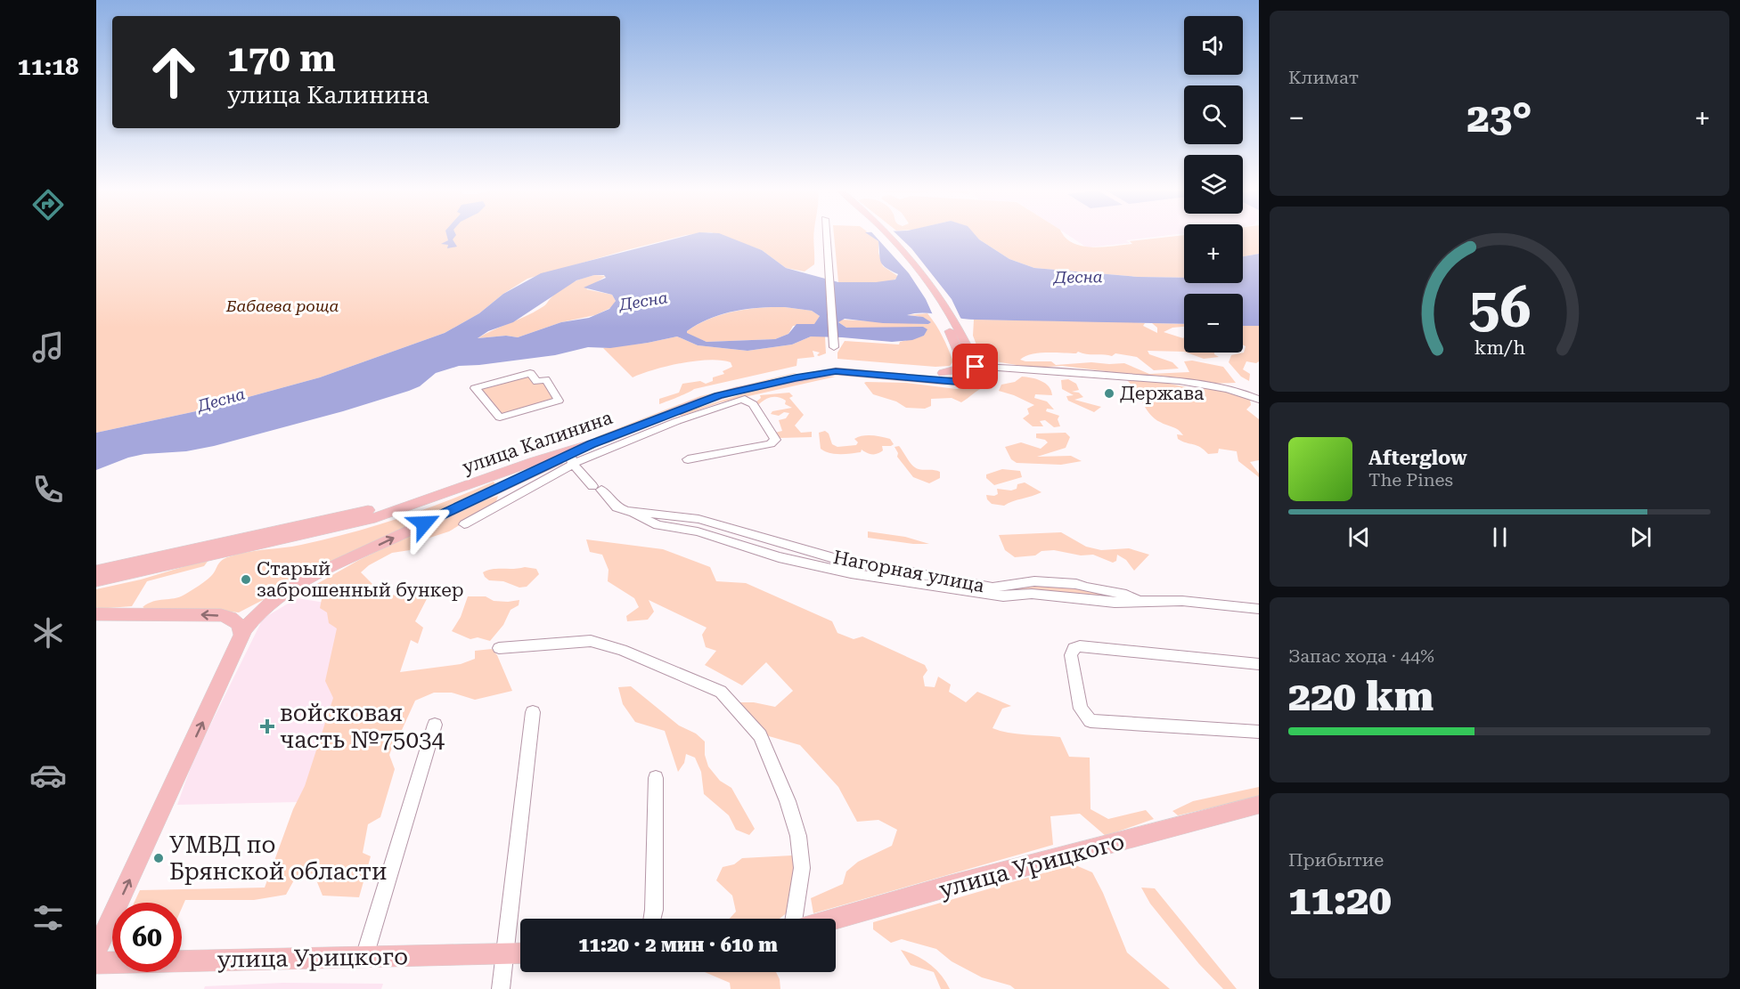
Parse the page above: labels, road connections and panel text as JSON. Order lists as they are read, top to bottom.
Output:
{
  "streets": {
    "main road": ["улица Калинина", "улица Урицкого"]
  },
  "water": ["Десна"],
  "parks": ["Бабаева роща"],
  "places": {
    "other": ["Держава", "Старый заброшенный бункер", "УМВД по Брянской области"],
    "health": ["войсковая часть №75034"]
  },
  "page": {
    "tabs": "11:18",
    "tile": [
      "Климат",
      ["Запас хода · 44%", "220 km"],
      ["Прибытие", "11:20"]
    ],
    "map_buttons": ["+", "−"],
    "turn": ["170 m", "улица Калинина"],
    "heat": ["−", "23°", "+"],
    "song": ["Afterglow", "The Pines"],
    "limit": "60",
    "trip": "11:20 · 2 мин · 610 m",
    "gauge": ["56", "km/h"]
  }
}
